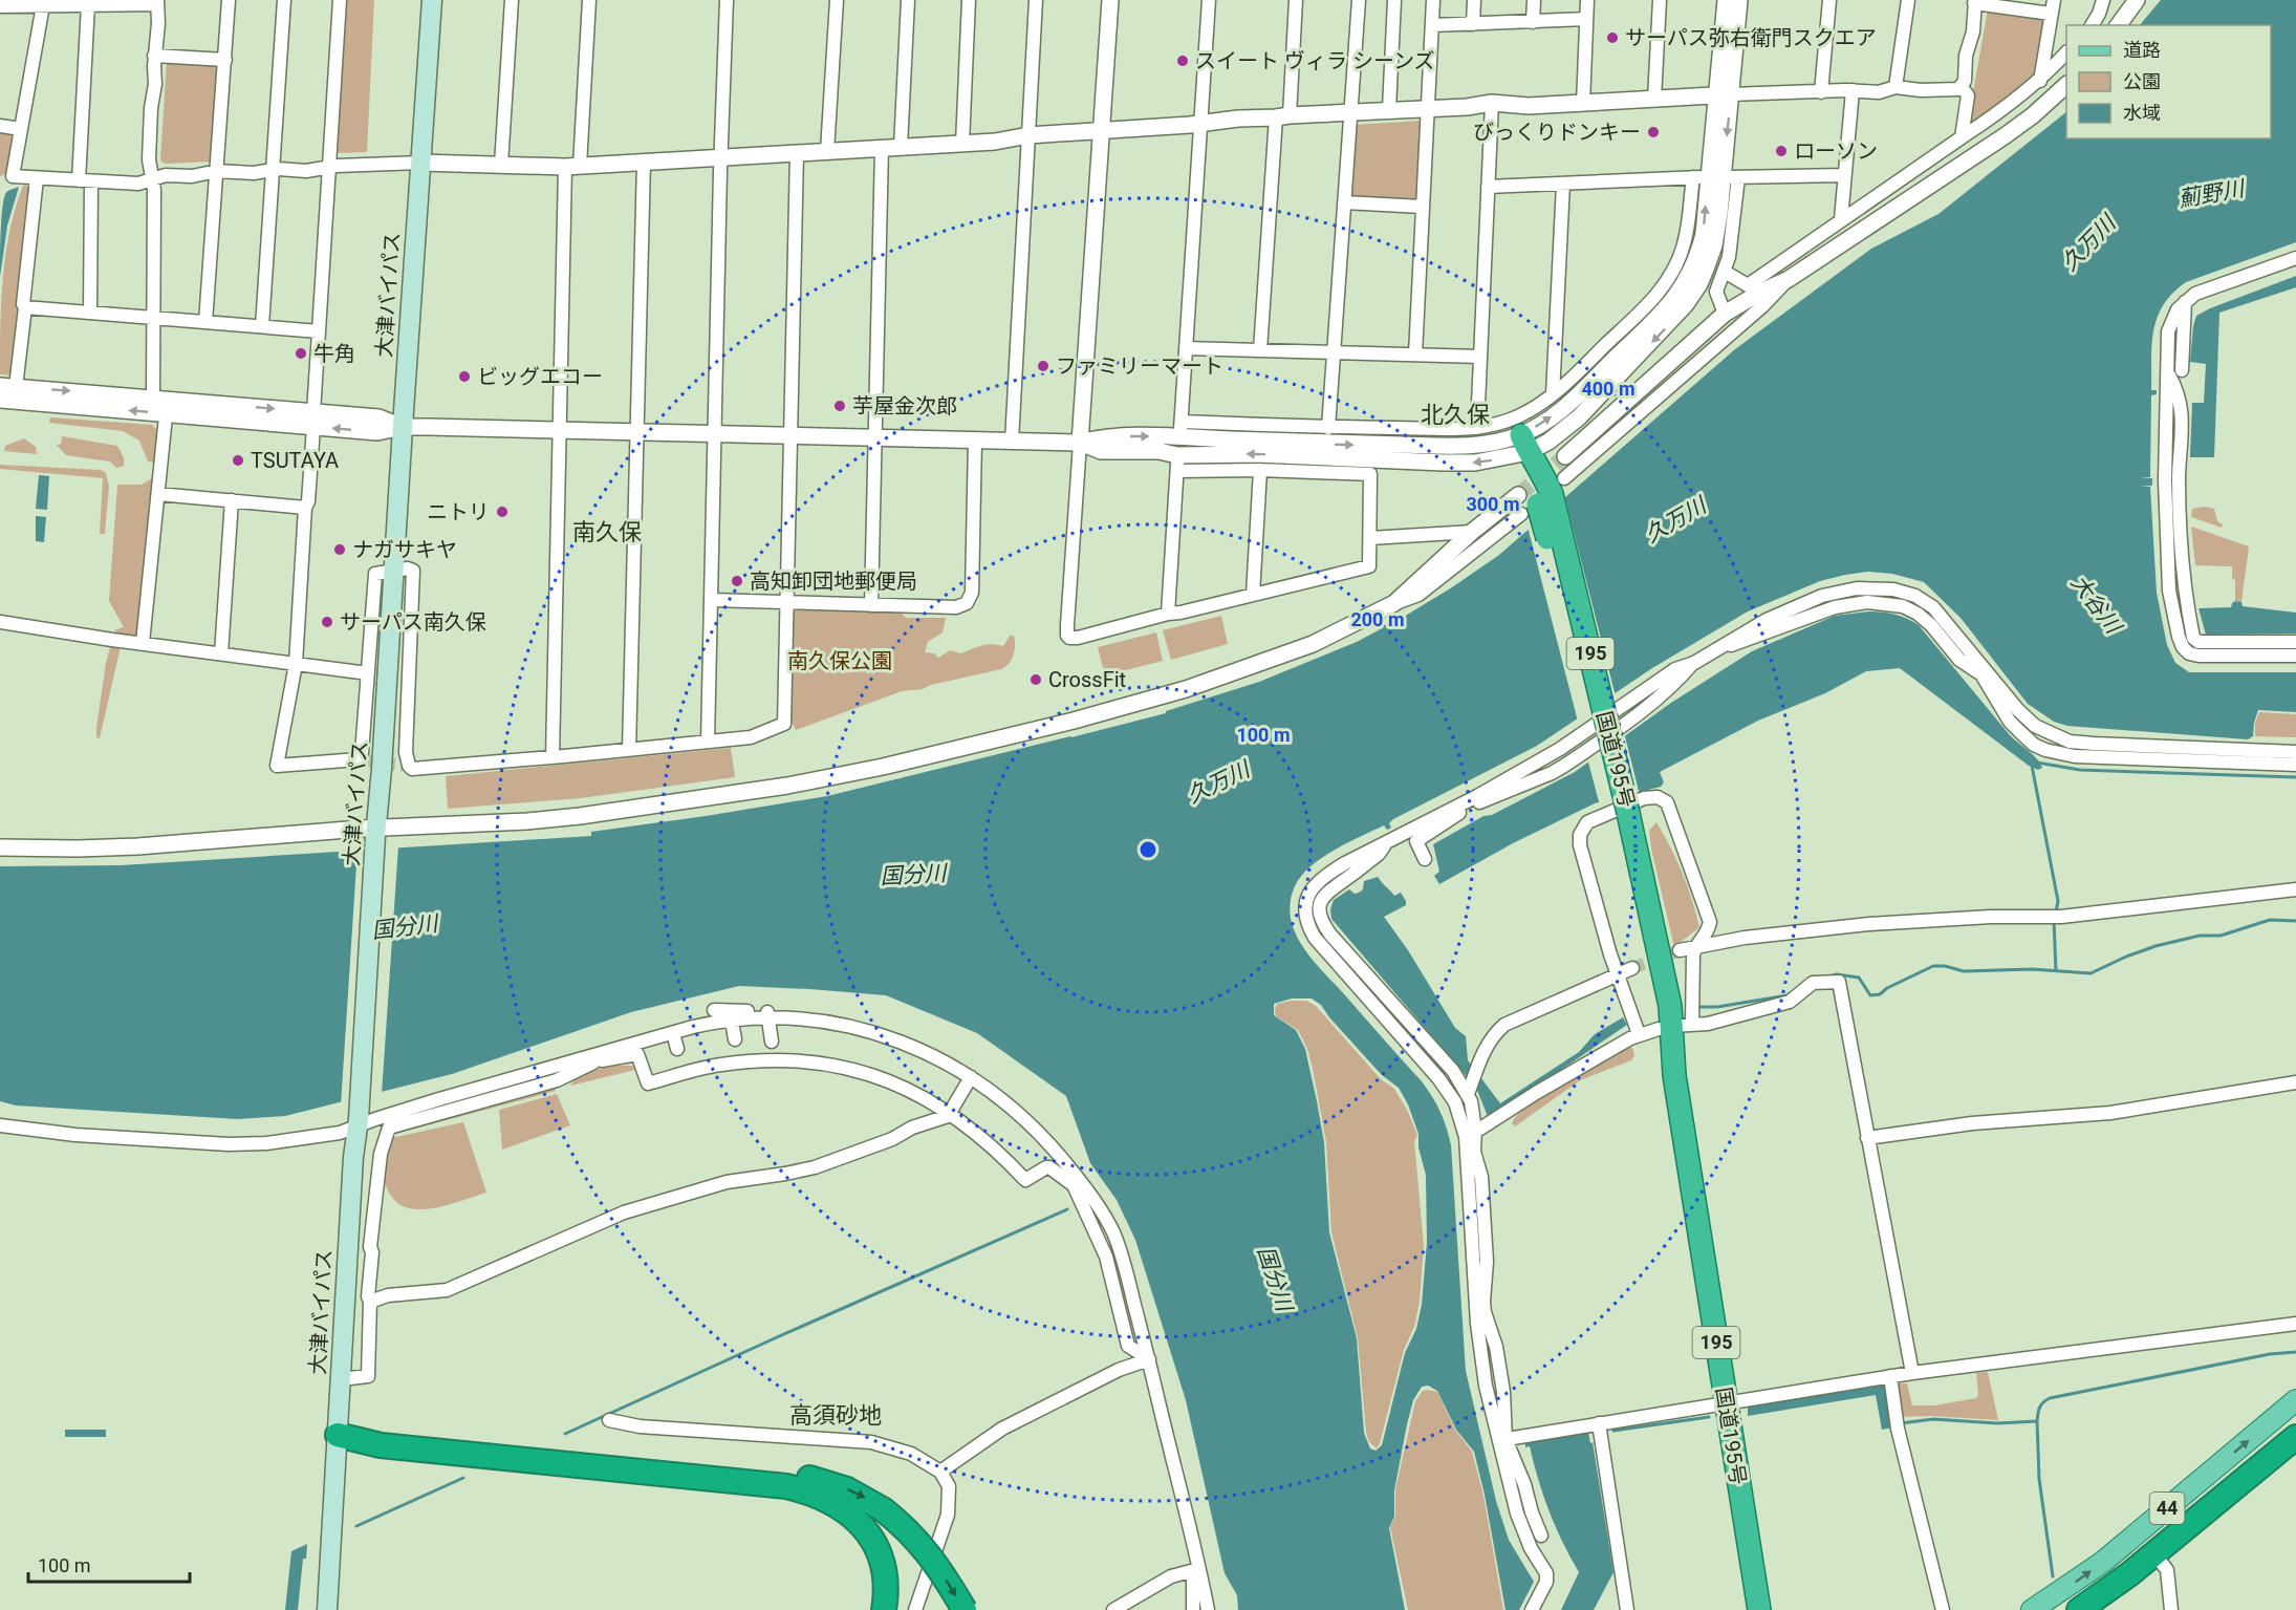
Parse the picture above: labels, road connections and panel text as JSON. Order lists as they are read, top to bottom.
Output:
{
  "streets": {
    "highway": ["195", "国道195号"],
    "main road": ["大津バイパス", "44"]
  },
  "districts": ["北久保", "南久保", "高須砂地"],
  "water": [
    "薊野川",
    "久万川",
    "大谷川",
    "国分川"
  ],
  "parks": ["南久保公園"],
  "places": [
    "サーパス弥右衛門スクエア",
    "スイート ヴィラ シーンズ",
    "びっくりドンキー",
    "ローソン",
    "牛角",
    "ファミリーマート",
    "ビッグエコー",
    "芋屋金次郎",
    "TSUTAYA",
    "ニトリ",
    "ナガサキヤ",
    "高知卸団地郵便局",
    "サーパス南久保",
    "CrossFit"
  ],
  "legend": ["道路", "公園", "水域"],
  "scale_bar": "100 m",
  "rings": [
    "400 m",
    "300 m",
    "200 m",
    "100 m"
  ]
}
